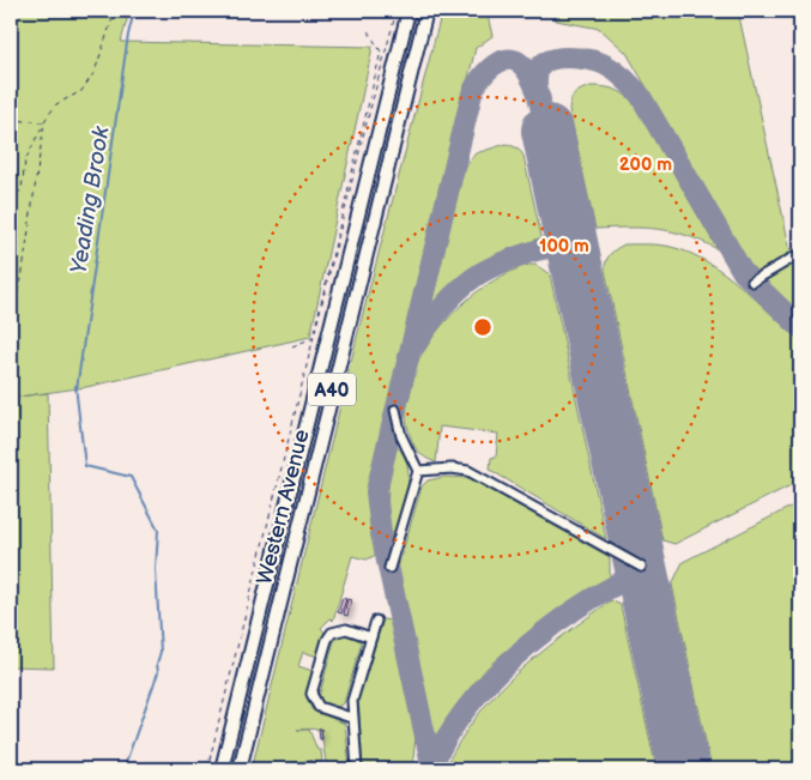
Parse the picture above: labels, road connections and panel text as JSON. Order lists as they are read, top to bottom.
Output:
{
  "streets": {
    "highway": ["A40", "Western Avenue"]
  },
  "water": ["Yeading Brook"],
  "rings": ["200 m", "100 m"]
}
